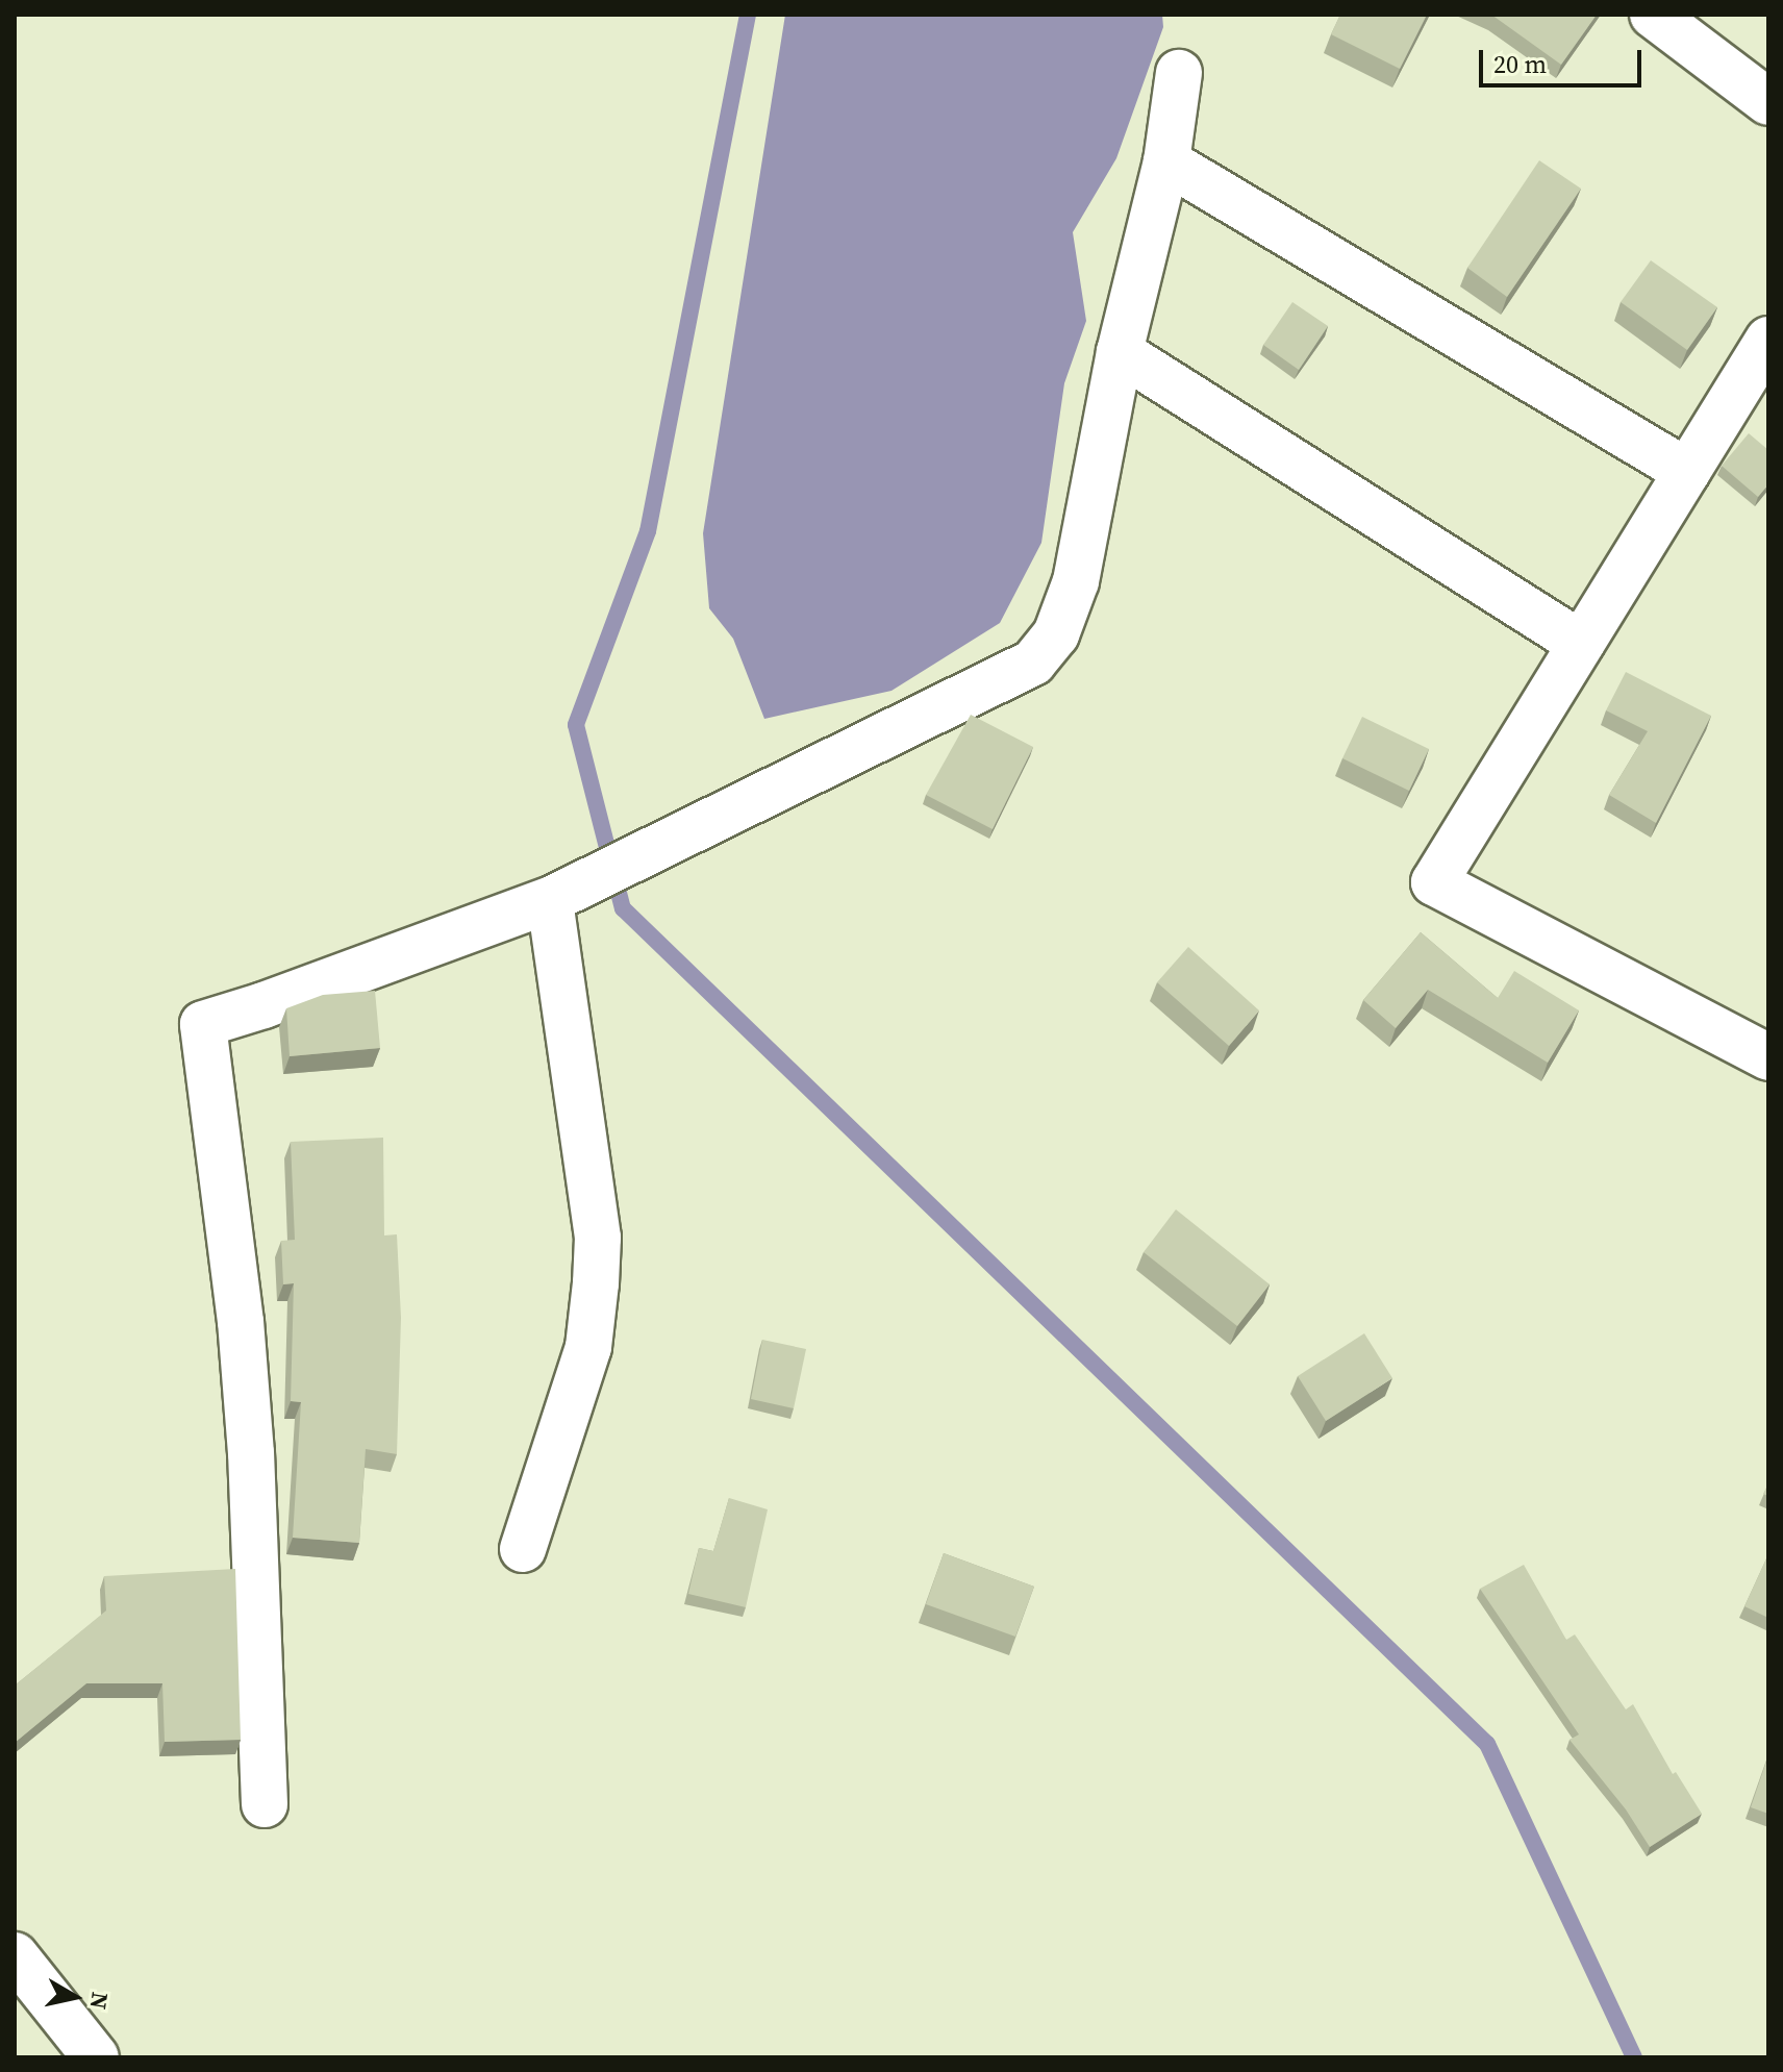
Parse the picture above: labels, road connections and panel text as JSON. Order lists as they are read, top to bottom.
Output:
{
  "scale_bar": "20 m",
  "north": "right"
}
